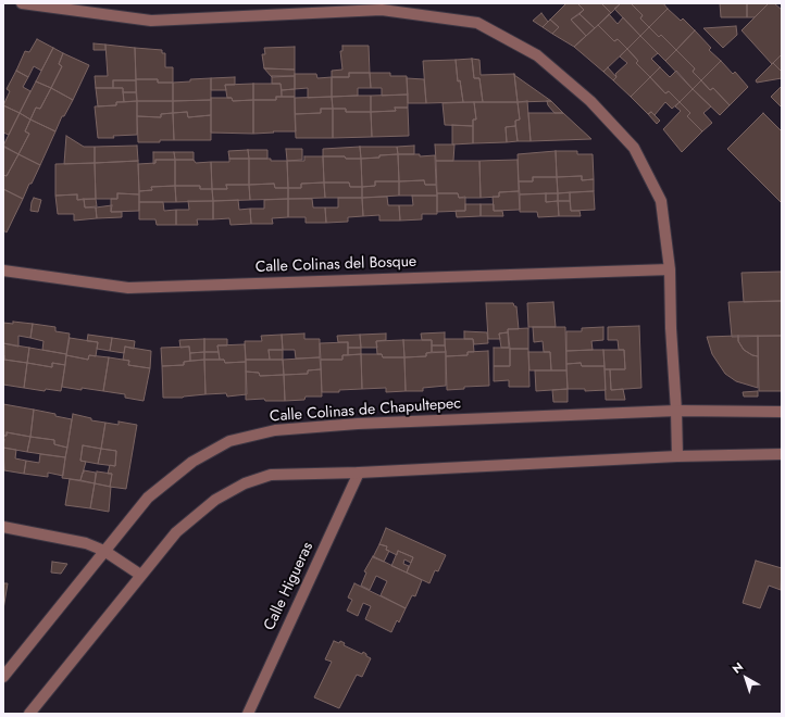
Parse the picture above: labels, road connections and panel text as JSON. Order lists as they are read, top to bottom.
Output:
{
  "streets": {
    "street": ["Calle Colinas del Bosque", "Calle Colinas de Chapultepec", "Calle Higueras"]
  },
  "north": "top left"
}
